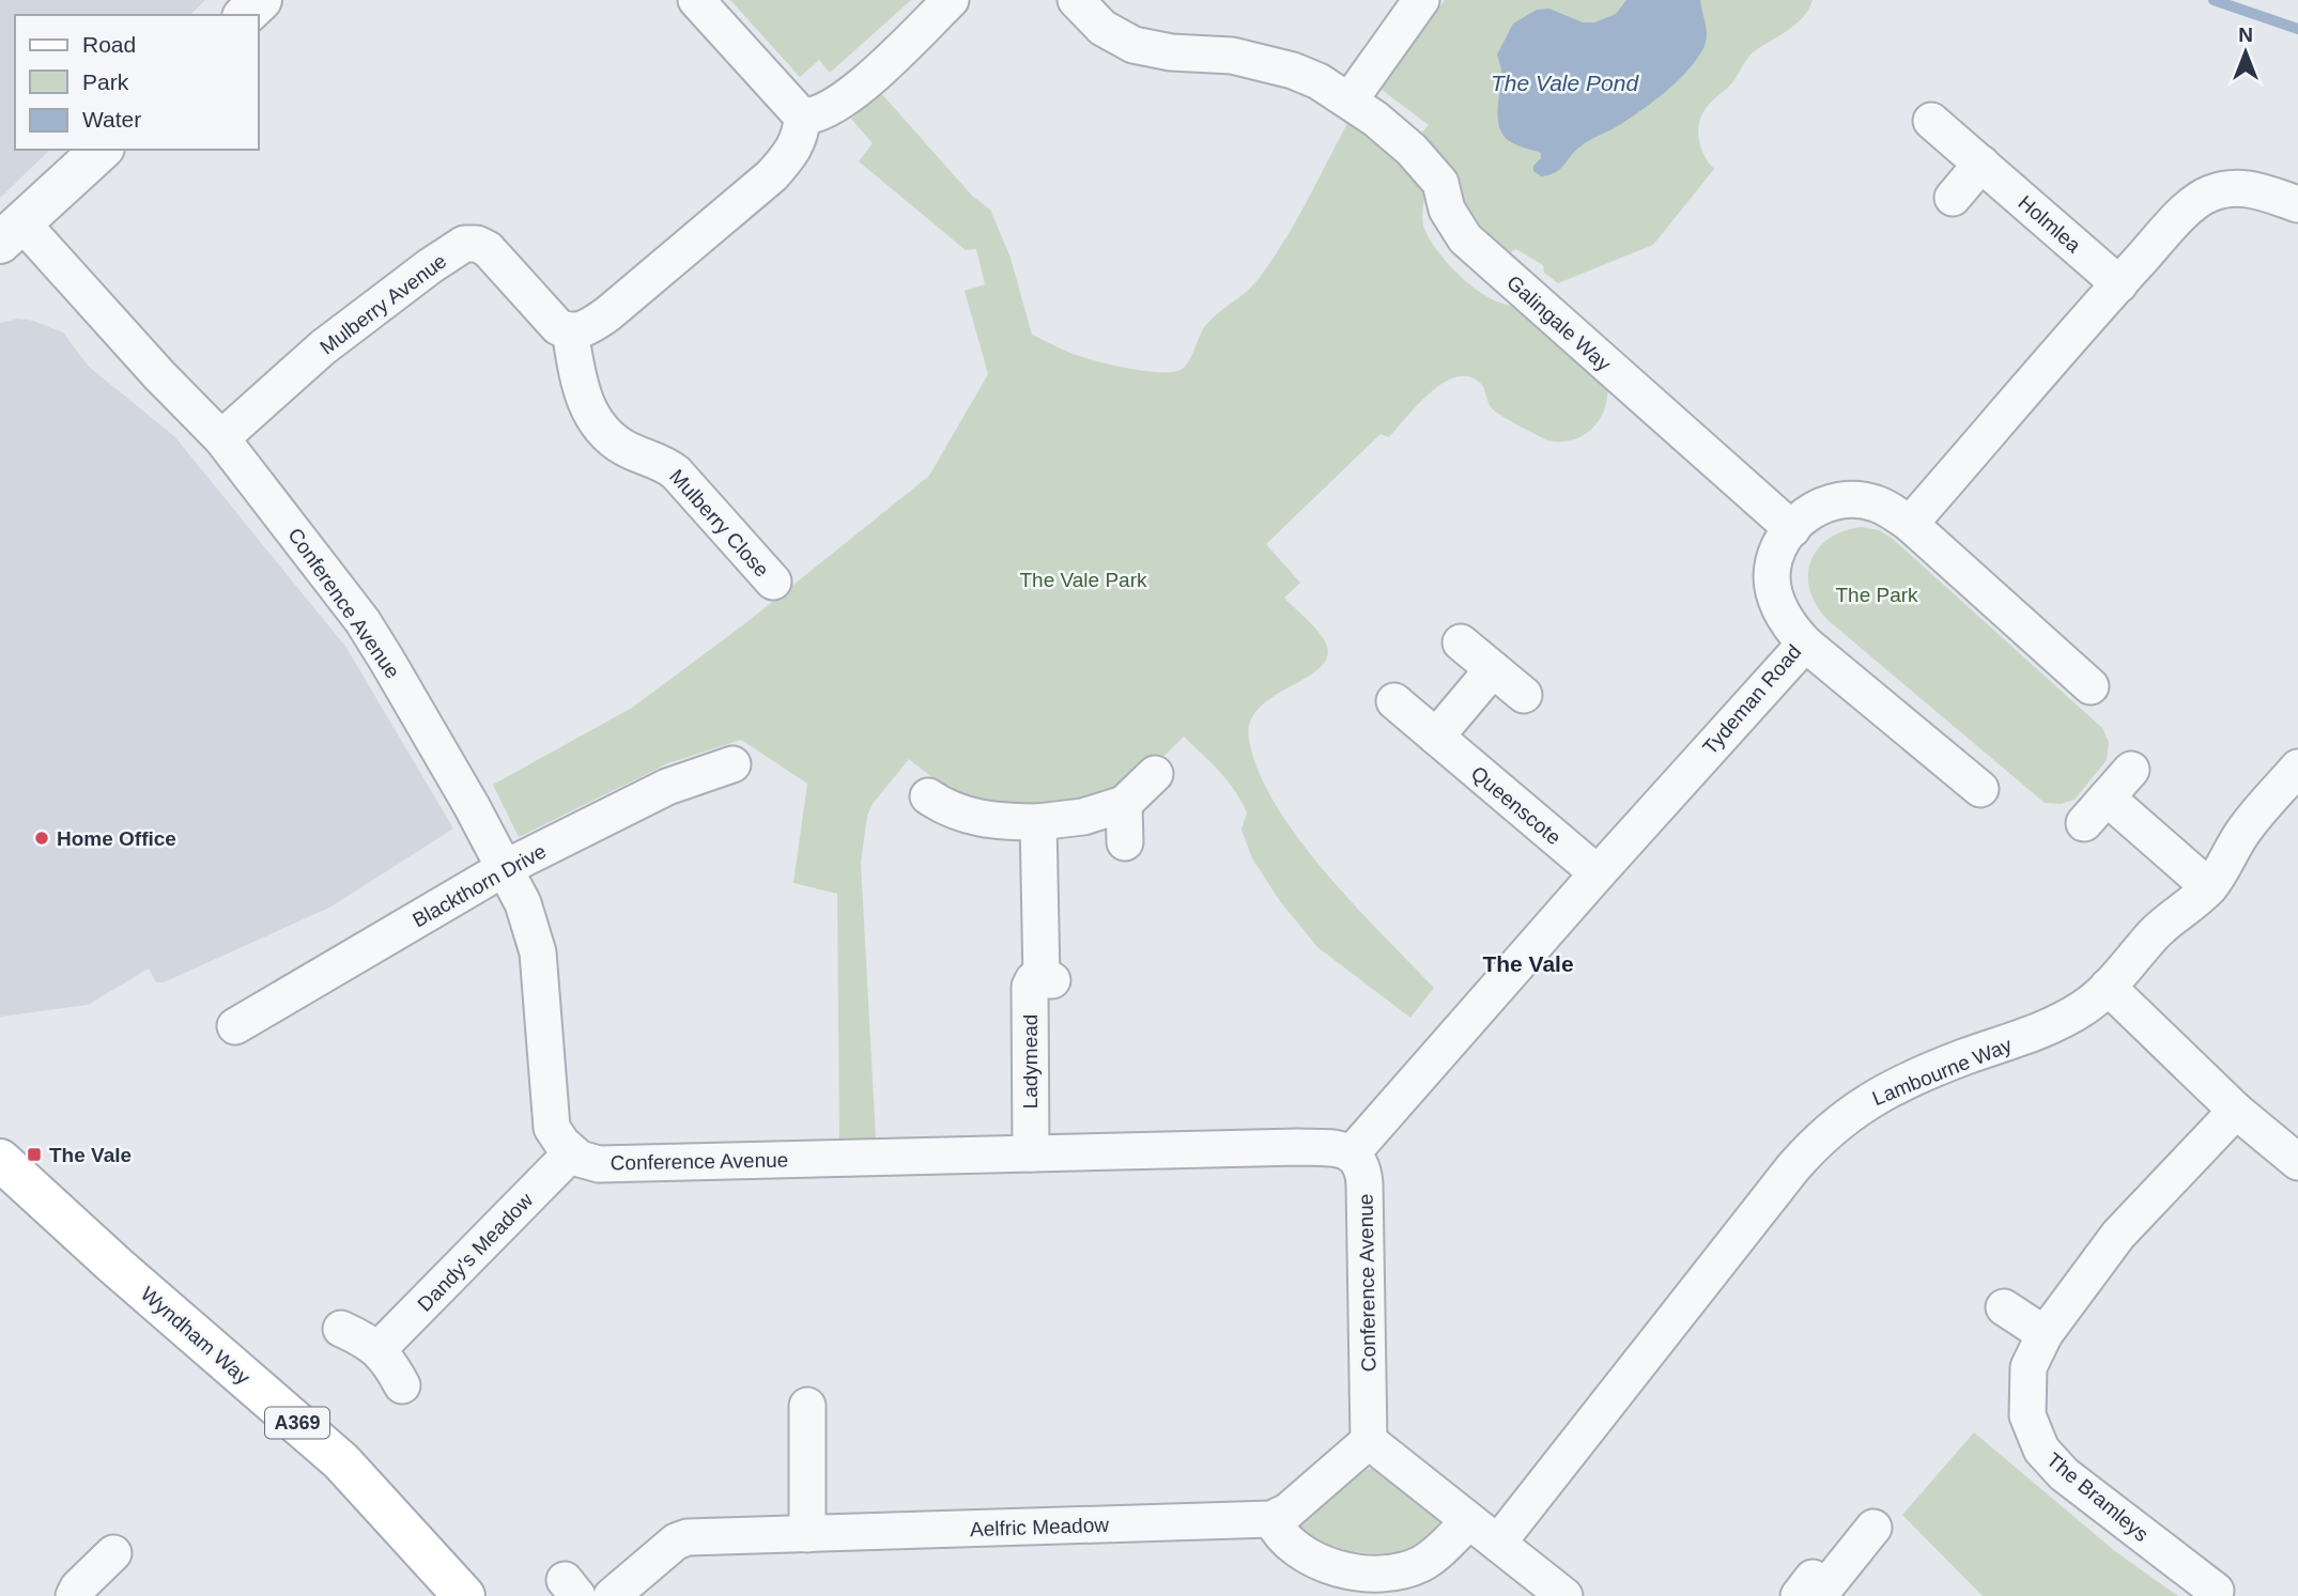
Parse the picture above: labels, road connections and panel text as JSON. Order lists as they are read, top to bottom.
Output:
{
  "streets": {
    "main road": ["Wyndham Way", "A369"],
    "street": [
      "Holmlea",
      "Mulberry Avenue",
      "Galingale Way",
      "Mulberry Close",
      "Conference Avenue",
      "Tydeman Road",
      "Queenscote",
      "Blackthorn Drive",
      "Ladymead",
      "Lambourne Way",
      "Dandy's Meadow",
      "The Bramleys",
      "Aelfric Meadow"
    ]
  },
  "crossings": [
    ["Mulberry Avenue", "Mulberry Close"],
    ["Mulberry Avenue", "Conference Avenue"],
    ["Galingale Way", "Tydeman Road"],
    ["Conference Avenue", "Tydeman Road"],
    ["Conference Avenue", "Blackthorn Drive"],
    ["Conference Avenue", "Ladymead"],
    ["Conference Avenue", "Dandy's Meadow"],
    ["Tydeman Road", "Queenscote"]
  ],
  "districts": ["The Vale"],
  "water": ["The Vale Pond"],
  "parks": ["The Vale Park", "The Park"],
  "places": {
    "other": ["Home Office"],
    "transit": ["The Vale"]
  },
  "legend": ["Road", "Park", "Water"],
  "north": "top"
}
